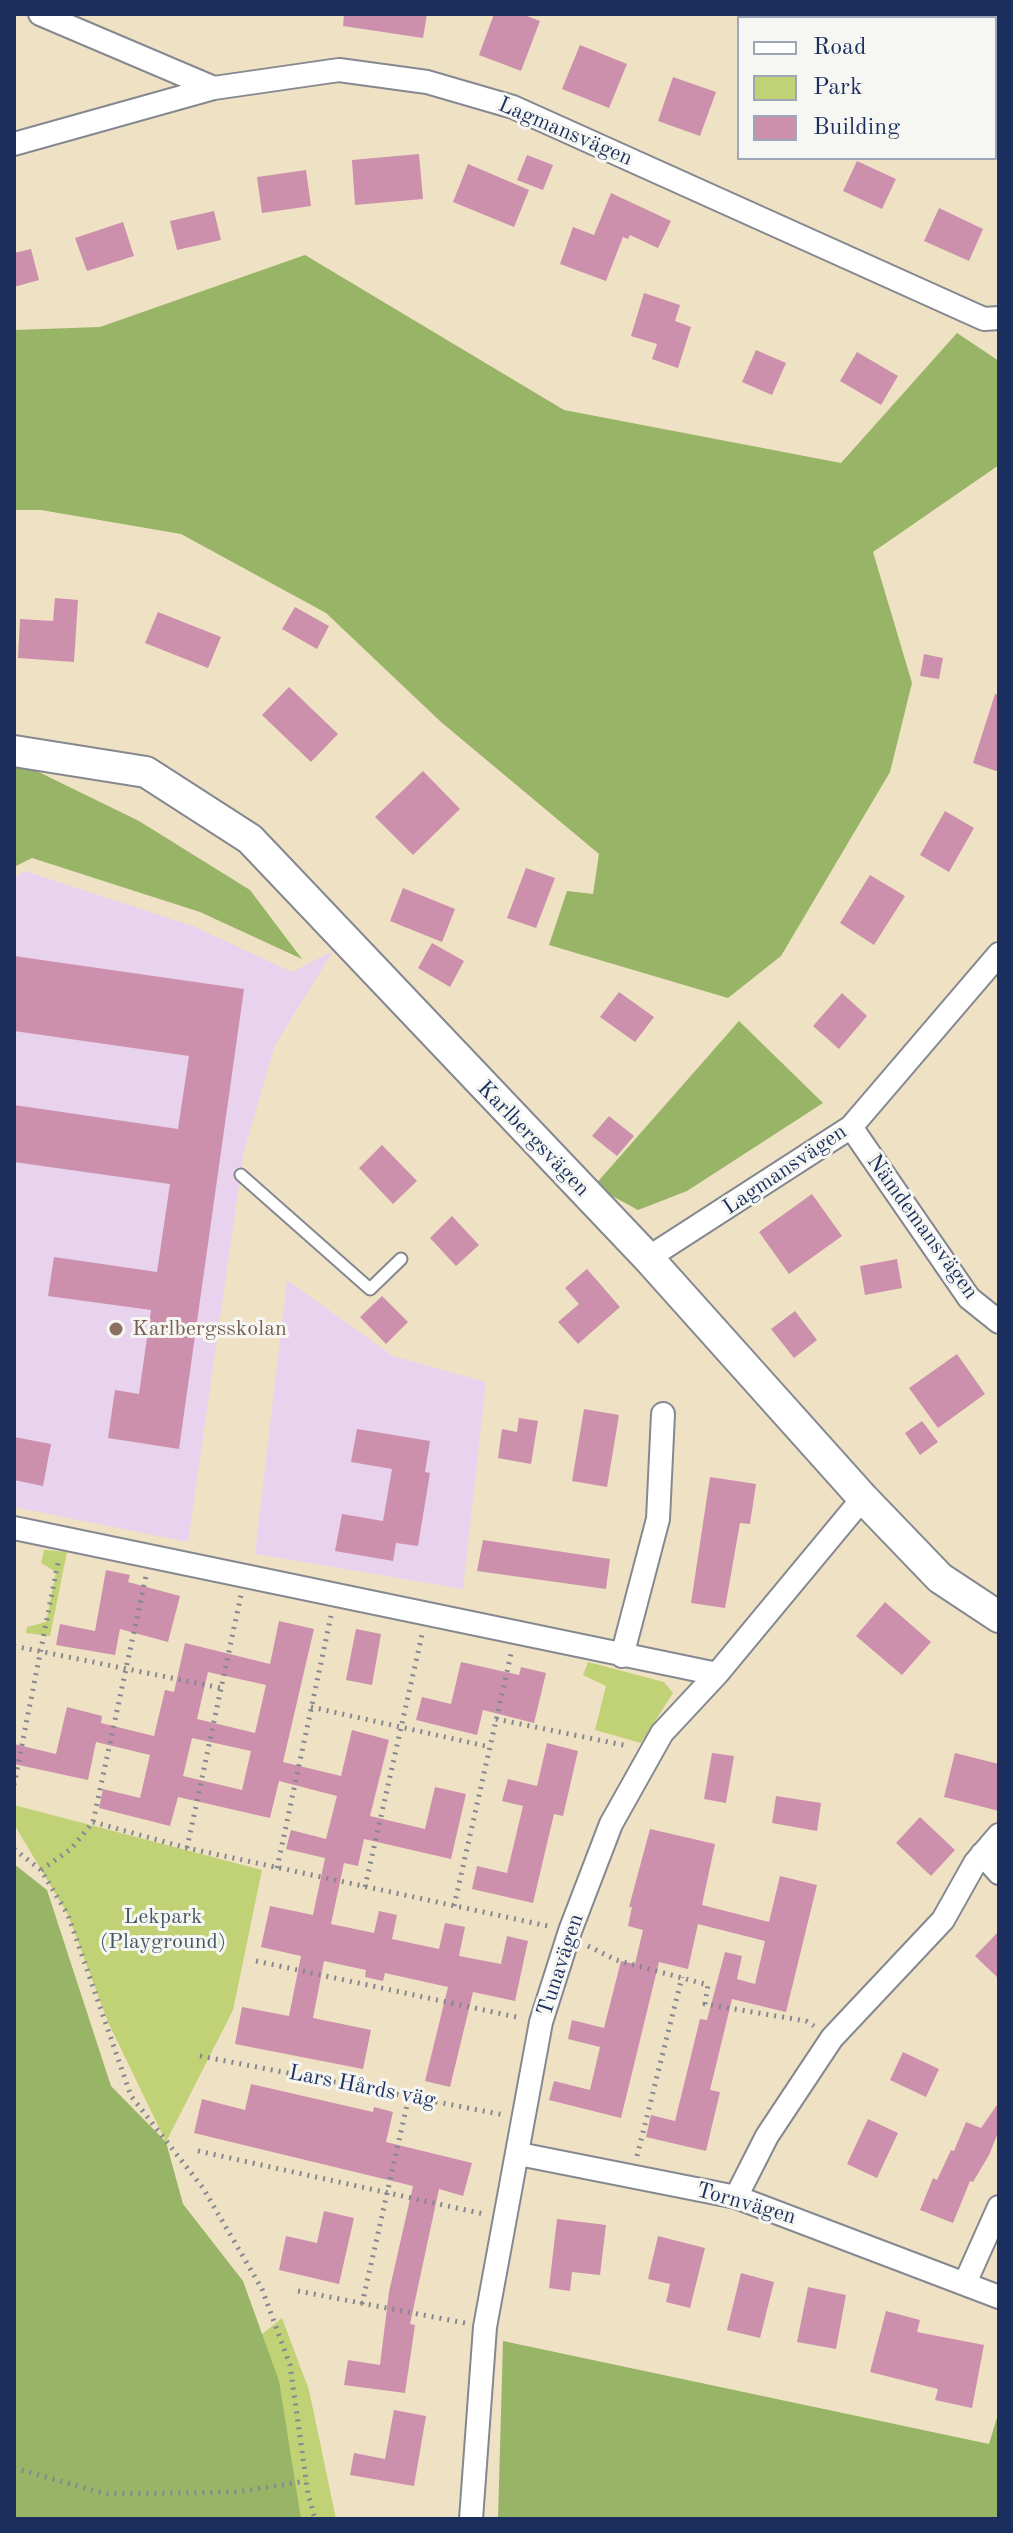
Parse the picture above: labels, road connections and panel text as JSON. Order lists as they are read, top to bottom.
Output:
{
  "streets": {
    "street": [
      "Lagmansvägen",
      "Karlbergsvägen",
      "Nämdemansvägen",
      "Tunavägen",
      "Tornvägen"
    ],
    "path": ["Lars Hårds väg"]
  },
  "crossings": [
    ["Lagmansvägen", "Karlbergsvägen"],
    ["Lagmansvägen", "Nämdemansvägen"],
    ["Karlbergsvägen", "Tunavägen"],
    ["Tunavägen", "Lars Hårds väg"],
    ["Tunavägen", "Tornvägen"]
  ],
  "parks": ["Lekpark (Playground)"],
  "places": ["Karlbergsskolan"],
  "legend": ["Road", "Park", "Building"]
}
